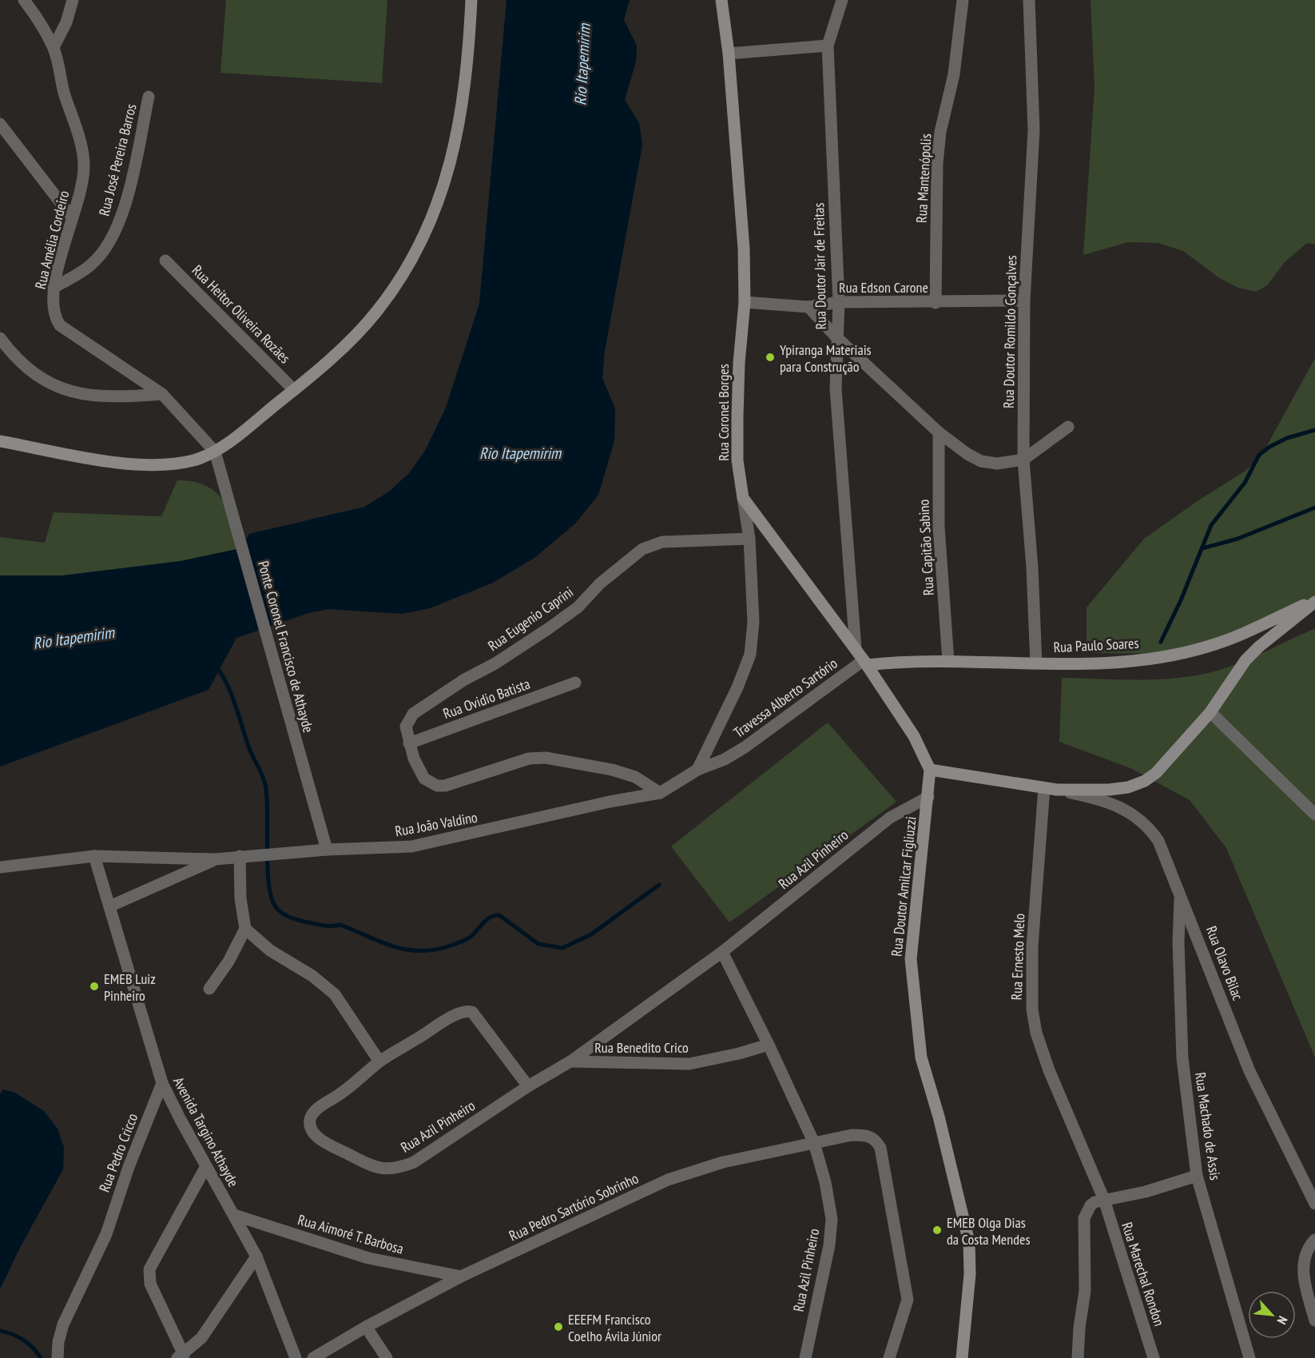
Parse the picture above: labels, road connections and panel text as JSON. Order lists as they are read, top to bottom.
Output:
{
  "streets": {
    "street": [
      "Rua José Pereira Barros",
      "Rua Mantenópolis",
      "Rua Amélia Cordeiro",
      "Rua Doutor Jair de Freitas",
      "Rua Edson Carone",
      "Rua Heitor Oliveira Rozães",
      "Rua Doutor Romildo Gonçalves",
      "Rua Coronel Borges",
      "Rua Capitão Sabino",
      "Rua Eugenio Caprini",
      "Rua Paulo Soares",
      "Ponte Coronel Francisco de Athayde",
      "Travessa Alberto Sartório",
      "Rua Ovidio Batista",
      "Rua João Valdino",
      "Rua Azil Pinheiro",
      "Rua Doutor Amilcar Figliuzzi",
      "Rua Ernesto Melo",
      "Rua Olavo Bilac",
      "Rua Benedito Crico",
      "Rua Machado de Assis",
      "Avenida Targino Athayde",
      "Rua Pedro Cricco",
      "Rua Pedro Sartório Sobrinho",
      "Rua Aimoré T. Barbosa",
      "Rua Marechal Rondon"
    ]
  },
  "crossings": [
    ["Rua José Pereira Barros", "Rua Amélia Cordeiro"],
    ["Rua Mantenópolis", "Rua Edson Carone"],
    ["Rua Amélia Cordeiro", "Ponte Coronel Francisco de Athayde"],
    ["Rua Doutor Jair de Freitas", "Rua Edson Carone"],
    ["Rua Doutor Jair de Freitas", "Rua Doutor Amilcar Figliuzzi"],
    ["Rua Edson Carone", "Rua Doutor Romildo Gonçalves"],
    ["Rua Edson Carone", "Rua Coronel Borges"],
    ["Rua Doutor Romildo Gonçalves", "Rua Paulo Soares"],
    ["Rua Coronel Borges", "Rua Eugenio Caprini"],
    ["Rua Coronel Borges", "Travessa Alberto Sartório"],
    ["Rua Coronel Borges", "Rua Doutor Amilcar Figliuzzi"],
    ["Rua Capitão Sabino", "Rua Paulo Soares"],
    ["Rua Eugenio Caprini", "Rua Ovidio Batista"],
    ["Rua Paulo Soares", "Travessa Alberto Sartório"],
    ["Rua Paulo Soares", "Rua Doutor Amilcar Figliuzzi"],
    ["Rua Paulo Soares", "Rua Olavo Bilac"],
    ["Ponte Coronel Francisco de Athayde", "Rua João Valdino"],
    ["Travessa Alberto Sartório", "Rua Doutor Amilcar Figliuzzi"],
    ["Rua João Valdino", "Avenida Targino Athayde"],
    ["Rua Azil Pinheiro", "Rua Doutor Amilcar Figliuzzi"],
    ["Rua Azil Pinheiro", "Rua Benedito Crico"],
    ["Rua Azil Pinheiro", "Rua Pedro Sartório Sobrinho"],
    ["Rua Doutor Amilcar Figliuzzi", "Rua Olavo Bilac"],
    ["Rua Ernesto Melo", "Rua Olavo Bilac"],
    ["Rua Ernesto Melo", "Rua Marechal Rondon"],
    ["Rua Olavo Bilac", "Rua Machado de Assis"],
    ["Avenida Targino Athayde", "Rua Pedro Cricco"],
    ["Avenida Targino Athayde", "Rua Aimoré T. Barbosa"],
    ["Rua Pedro Sartório Sobrinho", "Rua Aimoré T. Barbosa"]
  ],
  "water": ["Rio Itapemirim"],
  "places": [
    "Ypiranga Materiais para Construção",
    "EMEB Luiz Pinheiro",
    "EMEB Olga Dias da Costa Mendes",
    "EEEFM Francisco Coelho Ávila Júnior"
  ],
  "north": "bottom right"
}
